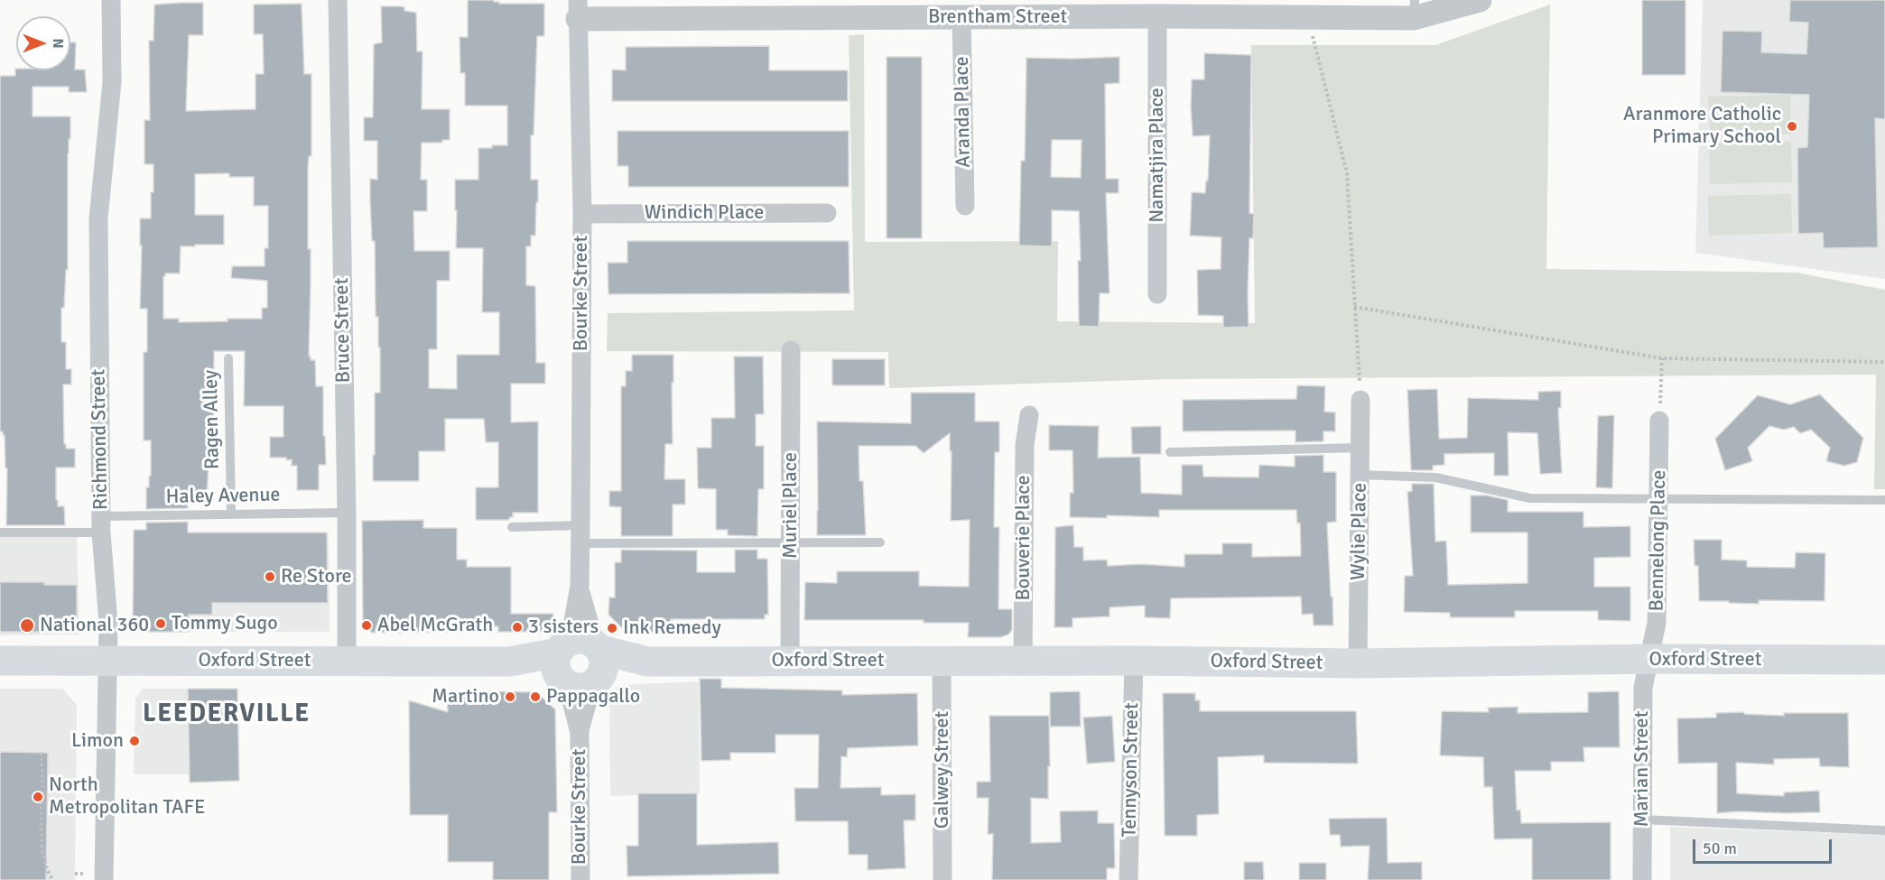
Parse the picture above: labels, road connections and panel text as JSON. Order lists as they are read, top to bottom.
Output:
{
  "streets": {
    "main road": ["Oxford Street"],
    "street": [
      "Brentham Street",
      "Aranda Place",
      "Namatjira Place",
      "Windich Place",
      "Bourke Street",
      "Bruce Street",
      "Richmond Street",
      "Muriel Place",
      "Wylie Place",
      "Bouverie Place",
      "Bennelong Place",
      "Marian Street",
      "Galwey Street",
      "Tennyson Street"
    ],
    "lane": ["Ragen Alley", "Haley Avenue"]
  },
  "crossings": [
    ["Brentham Street", "Aranda Place"],
    ["Brentham Street", "Namatjira Place"],
    ["Brentham Street", "Bourke Street"],
    ["Windich Place", "Bourke Street"],
    ["Bourke Street", "Oxford Street"],
    ["Bruce Street", "Haley Avenue"],
    ["Bruce Street", "Oxford Street"],
    ["Ragen Alley", "Haley Avenue"],
    ["Richmond Street", "Haley Avenue"],
    ["Richmond Street", "Oxford Street"],
    ["Muriel Place", "Oxford Street"],
    ["Wylie Place", "Oxford Street"],
    ["Bouverie Place", "Oxford Street"],
    ["Bennelong Place", "Oxford Street"],
    ["Bennelong Place", "Marian Street"],
    ["Oxford Street", "Marian Street"],
    ["Oxford Street", "Galwey Street"],
    ["Oxford Street", "Tennyson Street"]
  ],
  "districts": ["LEEDERVILLE"],
  "places": [
    "Aranmore Catholic Primary School",
    "Re Store",
    "Tommy Sugo",
    "National 360",
    "Abel McGrath",
    "3 sisters",
    "Ink Remedy",
    "Martino",
    "Pappagallo",
    "Limon",
    "North Metropolitan TAFE"
  ],
  "scale_bar": "50 m",
  "north": "right"
}
